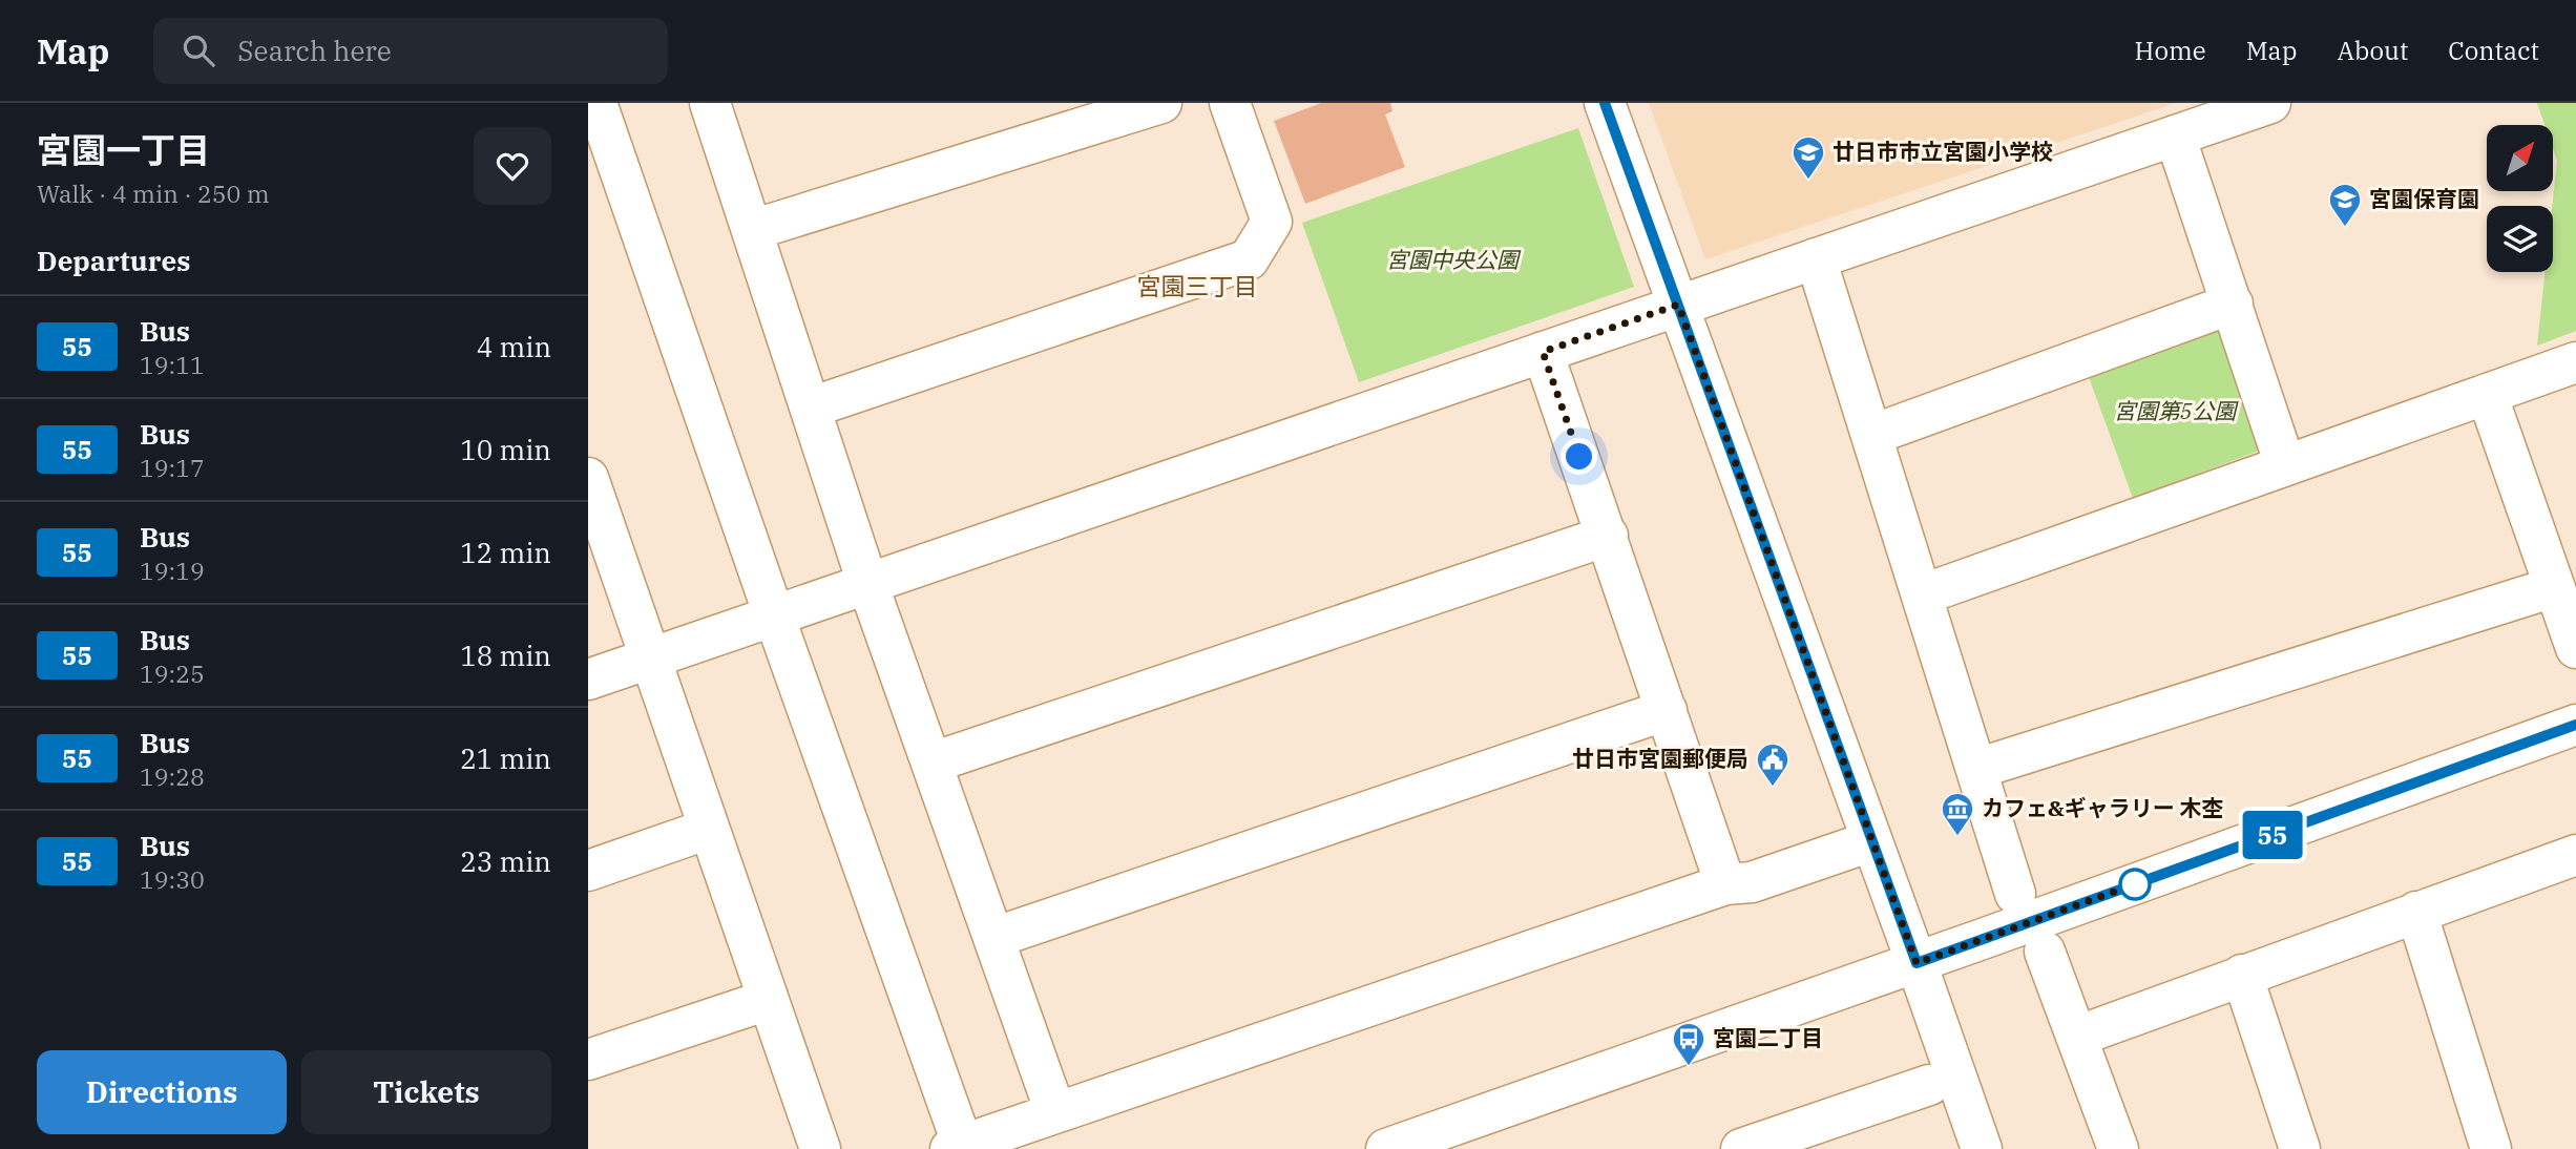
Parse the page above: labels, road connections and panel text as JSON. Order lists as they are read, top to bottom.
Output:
{
  "districts": ["宮園三丁目"],
  "parks": ["宮園中央公園", "宮園第5公園"],
  "places": {
    "school or university": ["廿日市市立宮園小学校", "宮園保育園"],
    "public building": ["廿日市宮園郵便局"],
    "museum": ["カフェ&ギャラリー 木杢"],
    "bus stop": ["宮園二丁目"]
  },
  "lines": ["bus line 55"],
  "north": "top right",
  "page": {
    "header": "Map",
    "search": "Search here",
    "nav": [
      "Home",
      "Map",
      "About",
      "Contact"
    ],
    "heading": [
      ["宮園一丁目", "Walk · 4 min · 250 m"],
      "Departures"
    ],
    "on_map": "55",
    "list": [
      {
        "mark": "55",
        "name": "Bus",
        "note": "19:11",
        "value": "4 min"
      },
      {
        "mark": "55",
        "name": "Bus",
        "note": "19:17",
        "value": "10 min"
      },
      {
        "mark": "55",
        "name": "Bus",
        "note": "19:19",
        "value": "12 min"
      },
      {
        "mark": "55",
        "name": "Bus",
        "note": "19:25",
        "value": "18 min"
      },
      {
        "mark": "55",
        "name": "Bus",
        "note": "19:28",
        "value": "21 min"
      },
      {
        "mark": "55",
        "name": "Bus",
        "note": "19:30",
        "value": "23 min"
      }
    ],
    "buttons": ["Directions", "Tickets"]
  }
}
